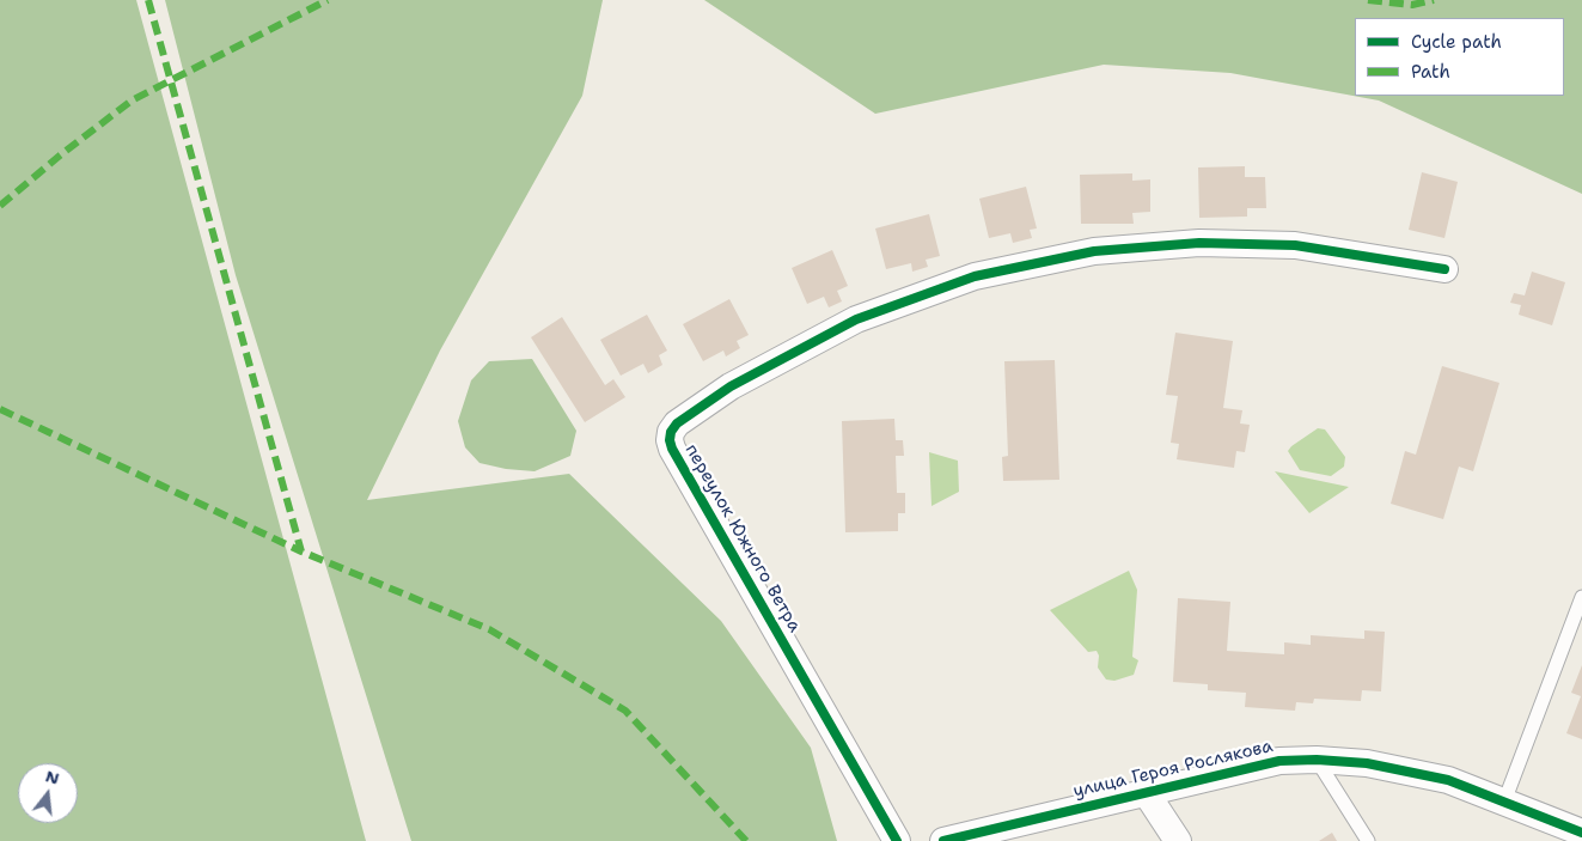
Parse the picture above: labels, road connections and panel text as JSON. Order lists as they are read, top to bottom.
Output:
{
  "streets": {
    "street": ["переулок Южного Ветра", "улица Героя Рослякова"]
  },
  "legend": ["Cycle path", "Path"],
  "north": "top"
}
